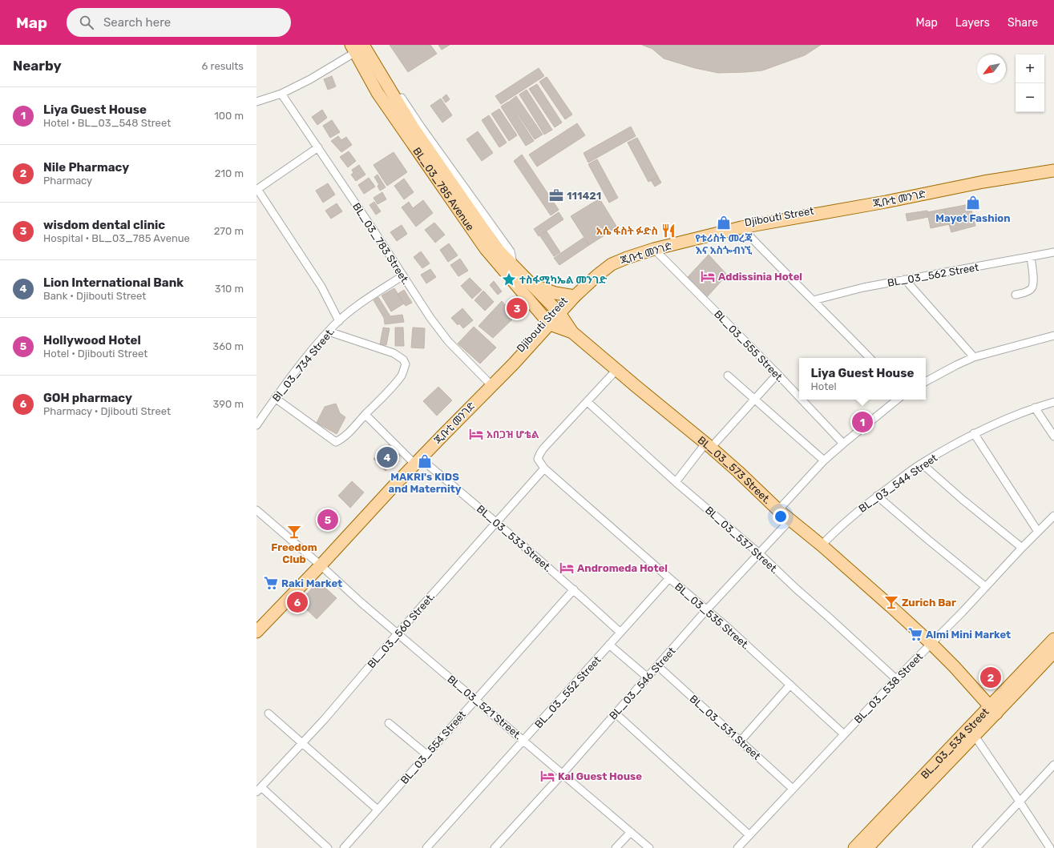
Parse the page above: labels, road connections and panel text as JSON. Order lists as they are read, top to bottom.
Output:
{
  "streets": {
    "main road": [
      "BL_03_785 Avenue",
      "ጂቡቲ መንገድ",
      "Djibouti Street",
      "BL_03_573 Street.",
      "BL_03_534 Street"
    ],
    "street": [
      "BL_03_783 Street.",
      "BL_03_562 Street",
      "BL_03_555 Street.",
      "Bl_03_734 Street.",
      "BL_03_544 Street",
      "BL_03_533 Street.",
      "BL_03_537 Street.",
      "BL_03_535 Street.",
      "BL_03_560 Street.",
      "BL_03_546 Street",
      "BL_03_538 Street",
      "BL_03_552 Street",
      "BL_03_521 Street.",
      "BL_03_531 Street",
      "BL_03_554 Street"
    ]
  },
  "crossings": [
    ["BL_03_785 Avenue", "ጂቡቲ መንገድ"],
    ["BL_03_785 Avenue", "Djibouti Street"],
    ["BL_03_785 Avenue", "BL_03_573 Street."],
    ["ጂቡቲ መንገድ", "Djibouti Street"],
    ["ጂቡቲ መንገድ", "BL_03_555 Street."],
    ["Djibouti Street", "BL_03_783 Street."],
    ["Djibouti Street", "BL_03_533 Street."],
    ["BL_03_783 Street.", "Bl_03_734 Street."],
    ["BL_03_573 Street.", "BL_03_544 Street"],
    ["BL_03_573 Street.", "BL_03_546 Street"],
    ["BL_03_573 Street.", "BL_03_538 Street"],
    ["BL_03_573 Street.", "BL_03_534 Street"],
    ["BL_03_533 Street.", "BL_03_560 Street."],
    ["BL_03_533 Street.", "BL_03_552 Street"],
    ["BL_03_533 Street.", "BL_03_554 Street"],
    ["BL_03_537 Street.", "BL_03_535 Street."],
    ["BL_03_537 Street.", "BL_03_546 Street"],
    ["BL_03_537 Street.", "BL_03_538 Street"],
    ["BL_03_535 Street.", "BL_03_560 Street."],
    ["BL_03_535 Street.", "BL_03_546 Street"],
    ["BL_03_535 Street.", "BL_03_538 Street"],
    ["BL_03_535 Street.", "BL_03_552 Street"],
    ["BL_03_560 Street.", "BL_03_521 Street."],
    ["BL_03_546 Street", "BL_03_521 Street."],
    ["BL_03_546 Street", "BL_03_531 Street"],
    ["BL_03_538 Street", "BL_03_531 Street"],
    ["BL_03_552 Street", "BL_03_521 Street."],
    ["BL_03_521 Street.", "BL_03_554 Street"]
  ],
  "places": {
    "office": ["111421"],
    "shop": ["Mayet Fashion", "የቱሪስት መረጃ እና አስጐብነኚ", "MAKRI's KIDS and Maternity"],
    "restaurant": ["አሴ ፋስት ፉድስ"],
    "hotel": [
      "Addissinia Hotel",
      "አበጋዝ ሆቴል",
      "Andromeda Hotel",
      "Kal Guest House"
    ],
    "place": ["ተስፋሚካኤል መንገድ"],
    "bar": ["Freedom Club", "Zurich Bar"],
    "supermarket": ["Raki Market", "Almi Mini Market"]
  },
  "north": "bottom left",
  "page": {
    "header": "Map",
    "search": "Search here",
    "nav": ["Map", "Layers", "Share"],
    "heading": ["Nearby", "6 results"],
    "map_buttons": ["+", "−"],
    "list": [
      {
        "mark": "1",
        "name": "Liya Guest House",
        "note": "Hotel · BL_03_548 Street",
        "value": "100 m"
      },
      {
        "mark": "2",
        "name": "Nile Pharmacy",
        "note": "Pharmacy",
        "value": "210 m"
      },
      {
        "mark": "3",
        "name": "wisdom dental clinic",
        "note": "Hospital · BL_03_785 Avenue",
        "value": "270 m"
      },
      {
        "mark": "4",
        "name": "Lion International Bank",
        "note": "Bank · Djibouti Street",
        "value": "310 m"
      },
      {
        "mark": "5",
        "name": "Hollywood Hotel",
        "note": "Hotel · Djibouti Street",
        "value": "360 m"
      },
      {
        "mark": "6",
        "name": "GOH pharmacy",
        "note": "Pharmacy · Djibouti Street",
        "value": "390 m"
      }
    ],
    "pins": [
      "3",
      "1",
      "4",
      "5",
      "6",
      "2"
    ],
    "popup": ["Liya Guest House", "Hotel"]
  }
}
